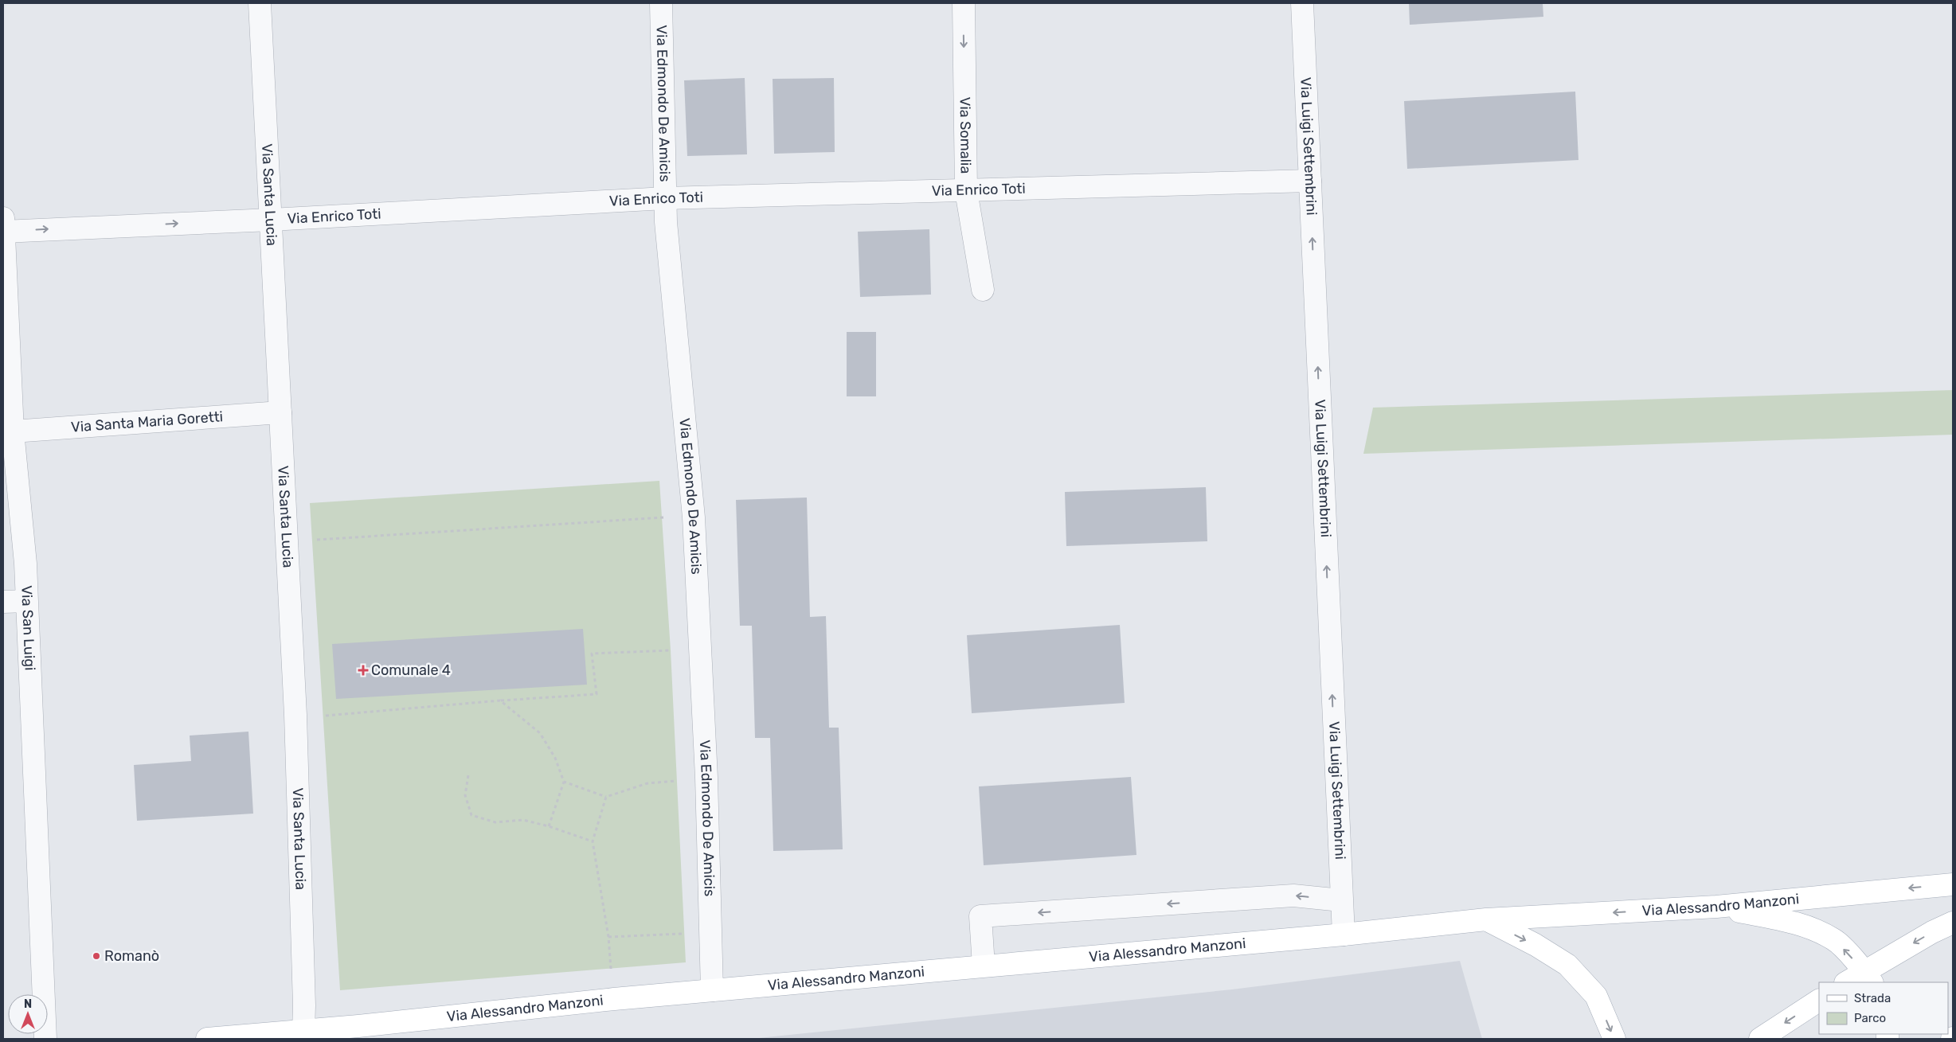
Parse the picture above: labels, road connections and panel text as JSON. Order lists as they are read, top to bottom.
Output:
{
  "streets": {
    "main road": ["Via Alessandro Manzoni"],
    "street": [
      "Via Edmondo De Amicis",
      "Via Somalia",
      "Via Luigi Settembrini",
      "Via Enrico Toti",
      "Via Santa Lucia",
      "Via Santa Maria Goretti",
      "Via San Luigi"
    ]
  },
  "crossings": [
    ["Via Edmondo De Amicis", "Via Enrico Toti"],
    ["Via Edmondo De Amicis", "Via Alessandro Manzoni"],
    ["Via Somalia", "Via Enrico Toti"],
    ["Via Luigi Settembrini", "Via Enrico Toti"],
    ["Via Luigi Settembrini", "Via Alessandro Manzoni"],
    ["Via Enrico Toti", "Via Santa Lucia"],
    ["Via Enrico Toti", "Via San Luigi"],
    ["Via Santa Lucia", "Via Santa Maria Goretti"],
    ["Via Santa Lucia", "Via Alessandro Manzoni"],
    ["Via Santa Maria Goretti", "Via San Luigi"]
  ],
  "one_way": ["Via Somalia", "Via Luigi Settembrini"],
  "places": {
    "health": ["Comunale 4"],
    "other": ["Romanò"]
  },
  "legend": ["Strada", "Parco"],
  "north": "top"
}
